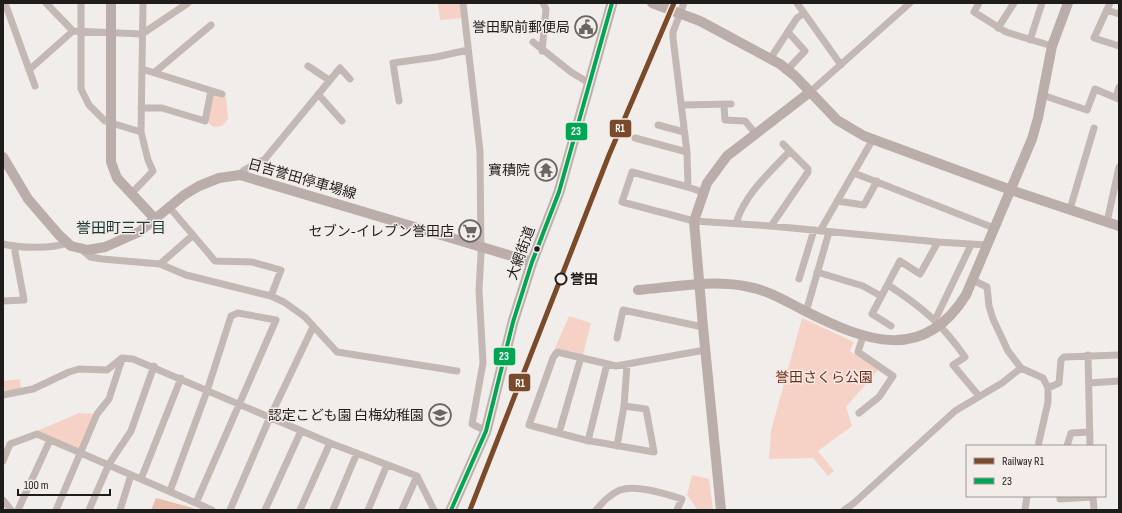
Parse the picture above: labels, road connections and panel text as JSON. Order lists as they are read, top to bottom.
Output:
{
  "streets": {
    "main road": ["大網街道"],
    "street": ["日吉誉田停車場線"]
  },
  "crossings": [
    ["日吉誉田停車場線", "大網街道"]
  ],
  "districts": ["誉田町三丁目"],
  "parks": ["誉田さくら公園"],
  "places": {
    "public building": ["誉田駅前郵便局"],
    "temple": ["寶積院"],
    "supermarket": ["セブン-イレブン誉田店"],
    "other": ["誉田"],
    "school or university": ["認定こども園 白梅幼稚園"]
  },
  "lines": ["rail line R1", "transit line 23"],
  "legend": ["Railway R1", "23"],
  "scale_bar": "100 m"
}
